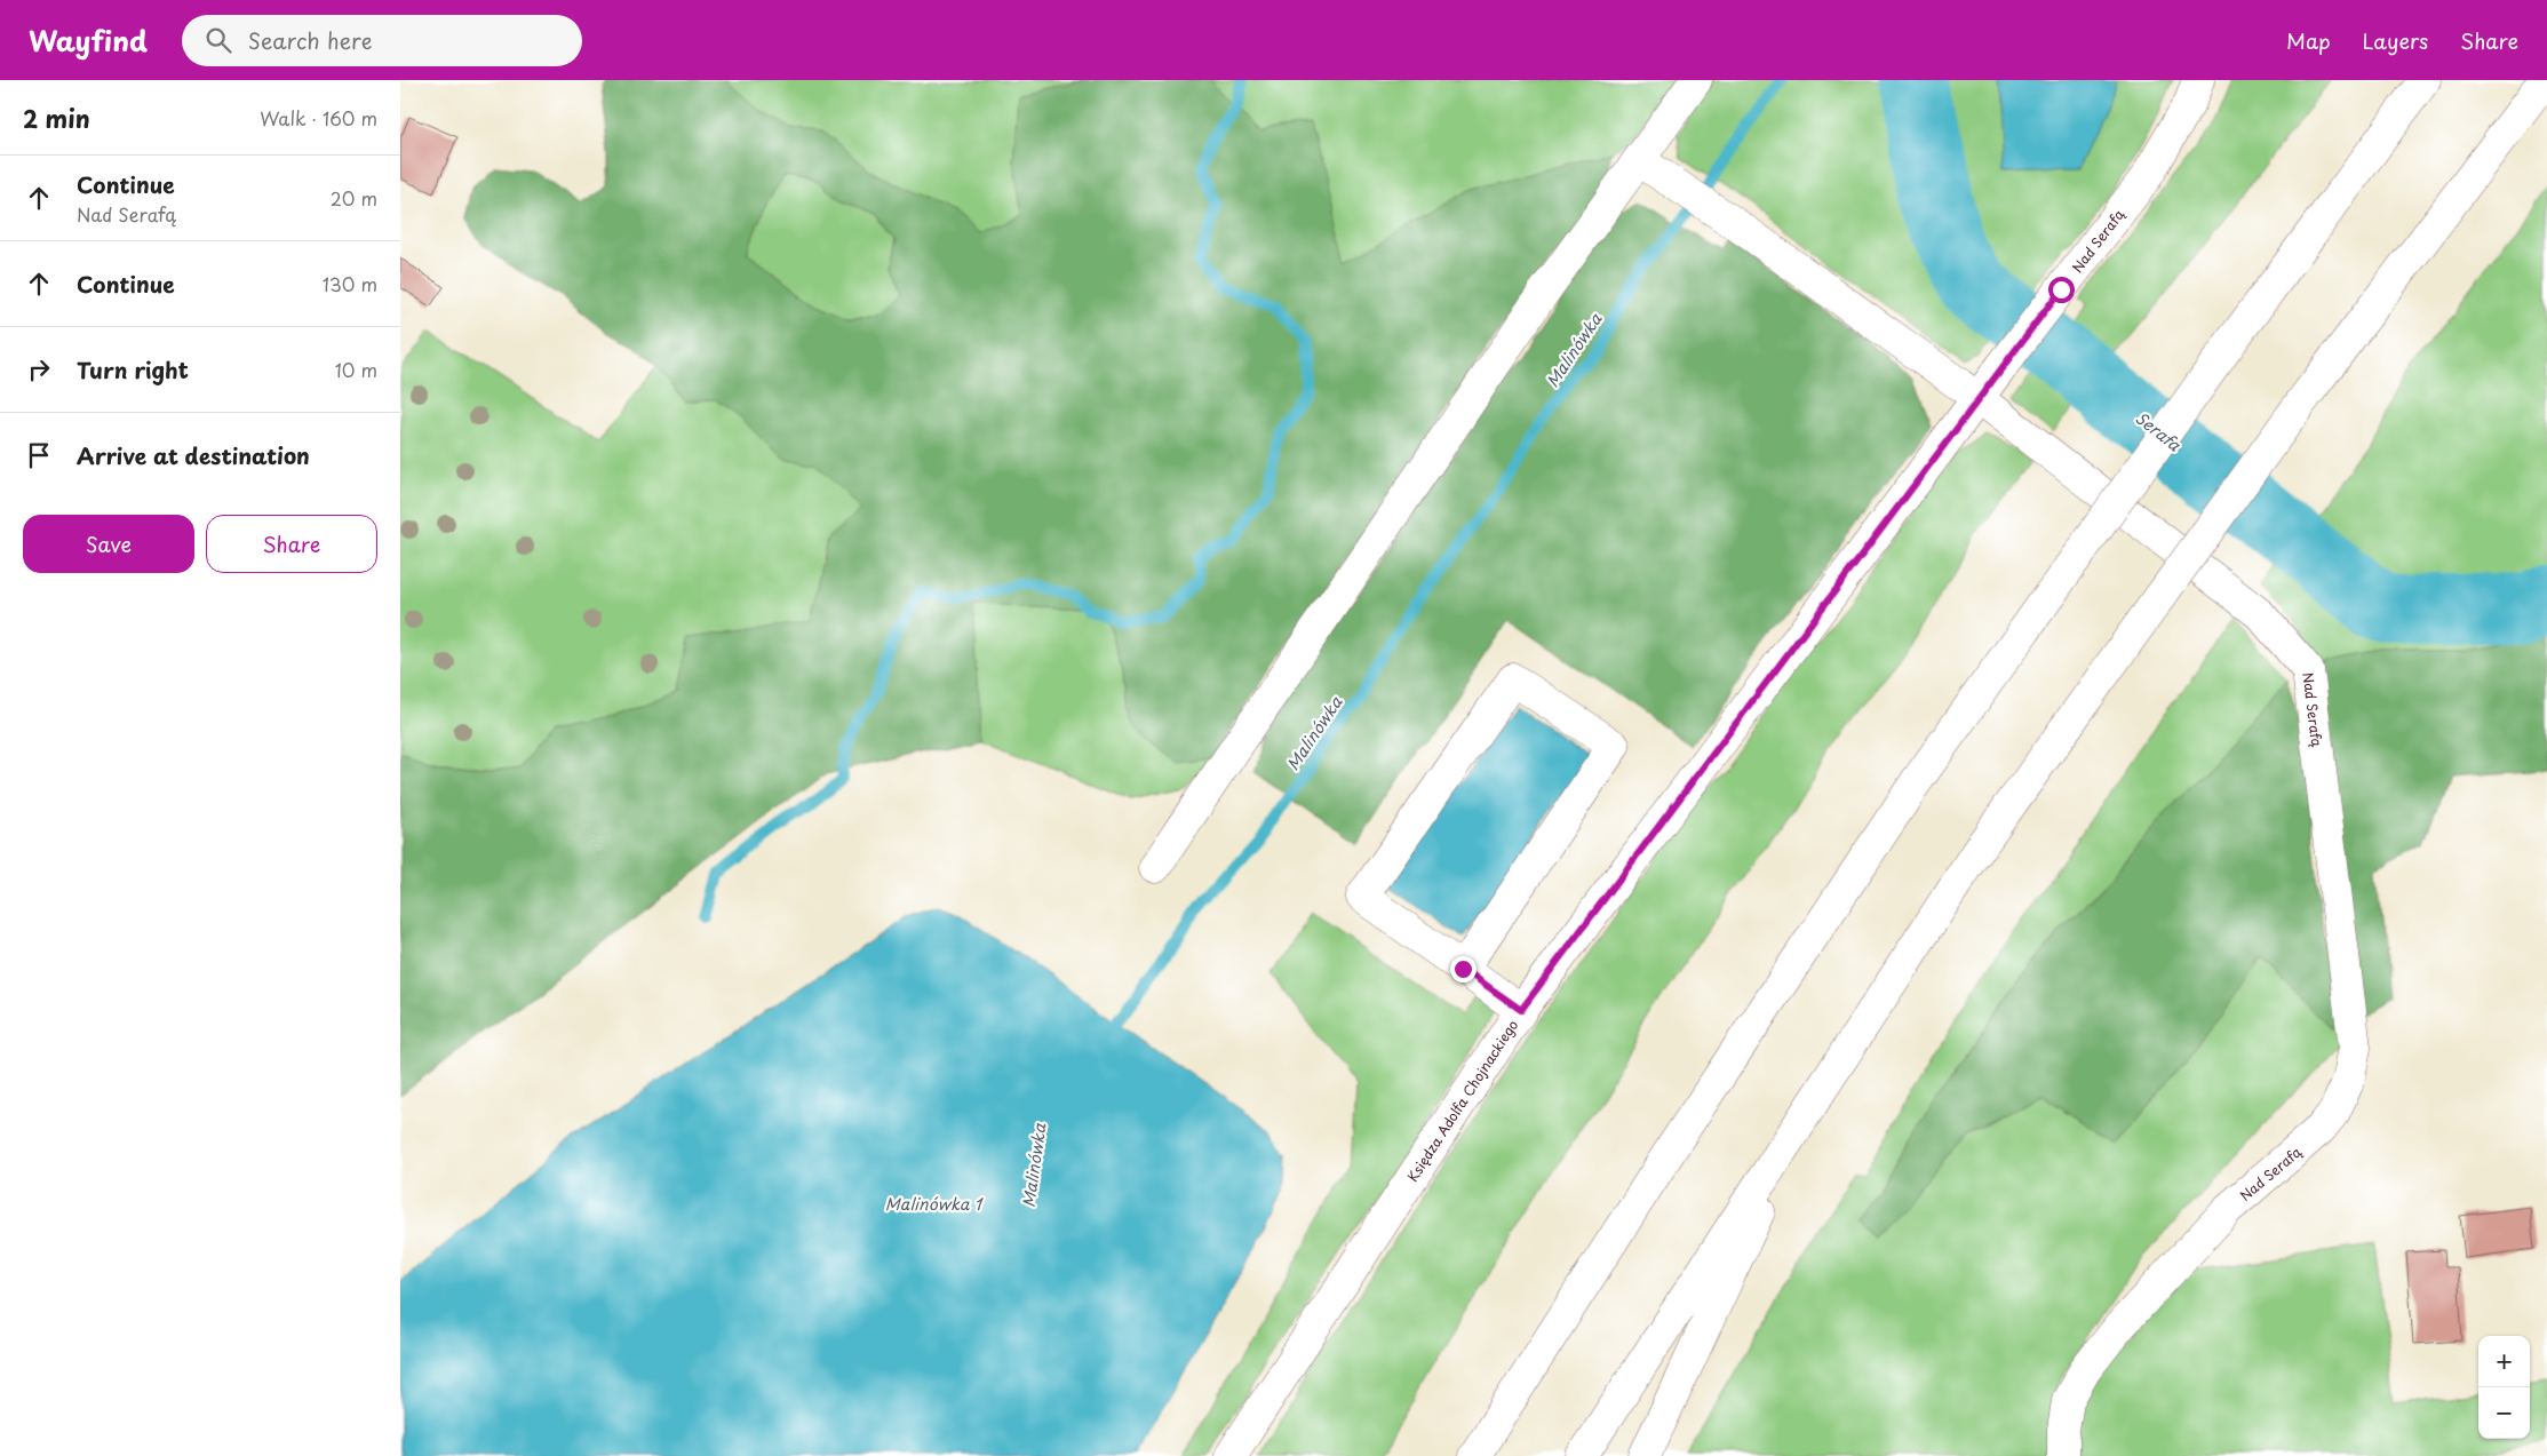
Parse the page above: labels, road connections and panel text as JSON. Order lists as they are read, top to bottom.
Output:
{
  "streets": {
    "main road": ["Nad Serafą", "Księdza Adolfa Chojnackiego"]
  },
  "crossings": [
    ["Nad Serafą", "Księdza Adolfa Chojnackiego"]
  ],
  "water": ["Malinówka", "Serafa", "Malinówka 1"],
  "page": {
    "header": "Wayfind",
    "search": "Search here",
    "nav": ["Map", "Layers", "Share"],
    "heading": ["2 min", "Walk · 160 m"],
    "list": [
      ["Continue", "Nad Serafą", "20 m"],
      ["Continue", "130 m"],
      ["Turn right", "10 m"],
      "Arrive at destination"
    ],
    "buttons": ["Save", "Share"],
    "map_buttons": ["+", "−"]
  }
}
